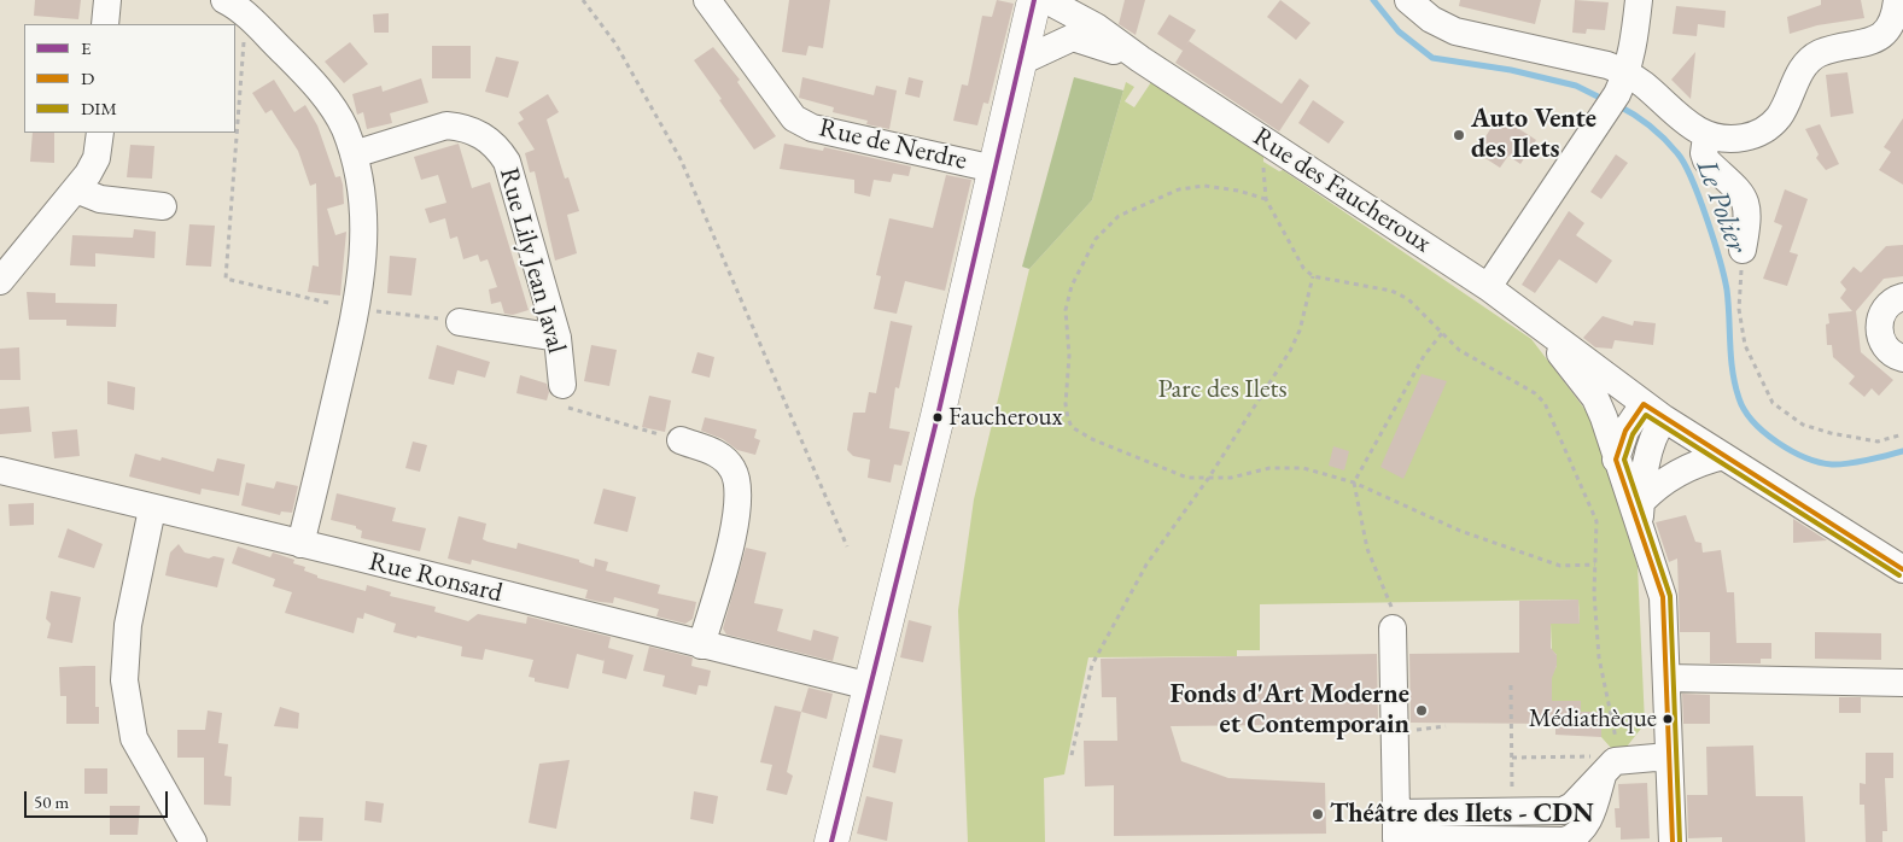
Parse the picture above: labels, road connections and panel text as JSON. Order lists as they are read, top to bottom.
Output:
{
  "streets": {
    "street": [
      "Rue de Nerdre",
      "Rue des Faucheroux",
      "Rue Lily Jean Javal",
      "Rue Ronsard"
    ]
  },
  "water": ["Le Polier"],
  "parks": ["Parc des Ilets"],
  "places": [
    "Auto Vente des Ilets",
    "Faucheroux",
    "Fonds d'Art Moderne et Contemporain",
    "Médiathèque",
    "Théâtre des Ilets - CDN"
  ],
  "lines": ["transit line E", "transit line D", "transit line DIM"],
  "legend": ["E", "D", "DIM"],
  "scale_bar": "50 m"
}
